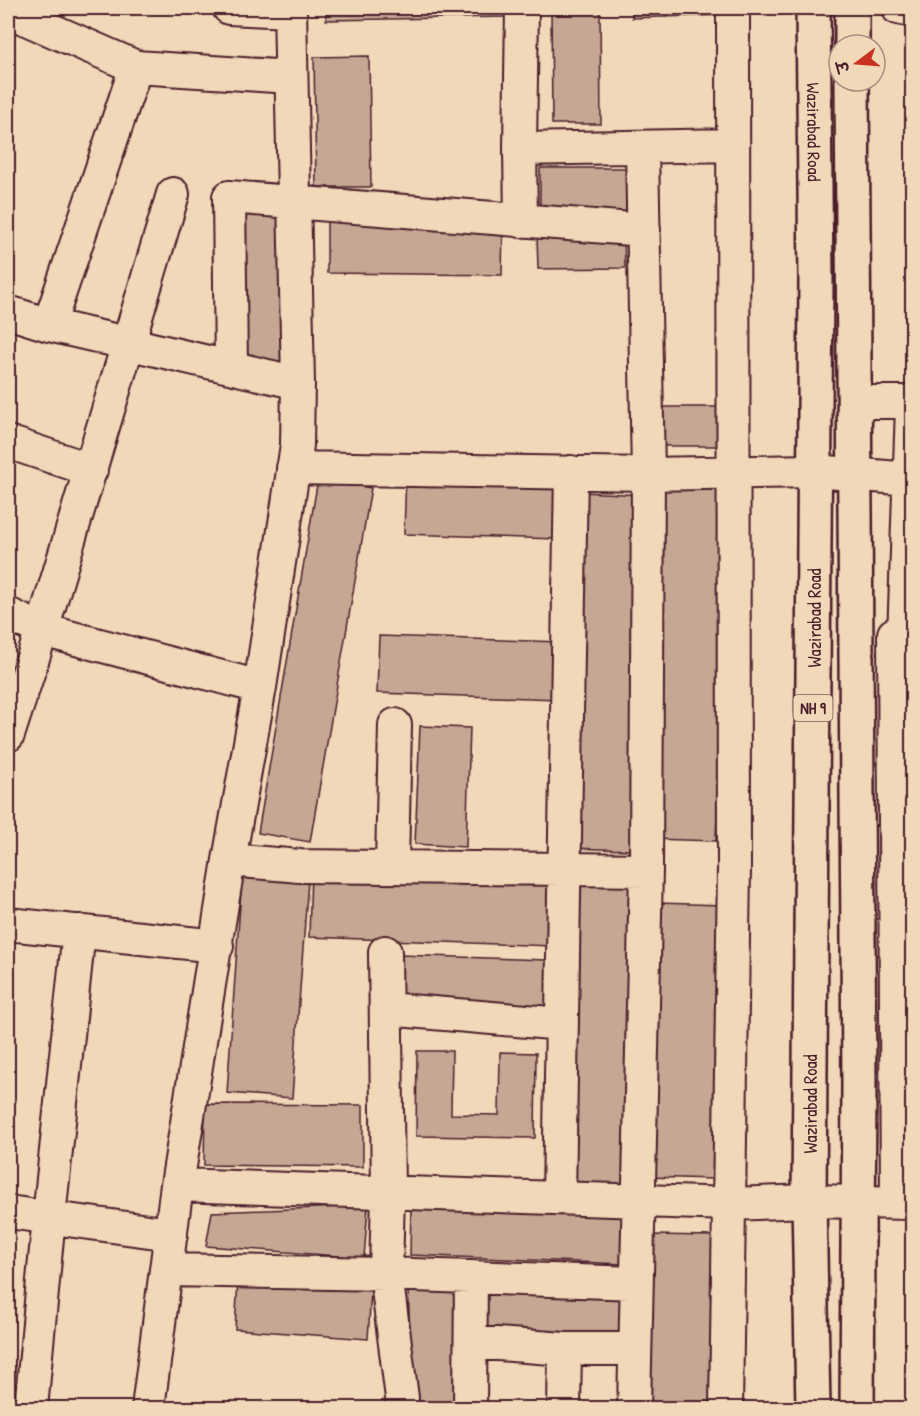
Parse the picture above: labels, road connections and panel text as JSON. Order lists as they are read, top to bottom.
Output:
{
  "streets": {
    "highway": ["Wazirabad Road", "NH 9"]
  },
  "north": "left"
}
